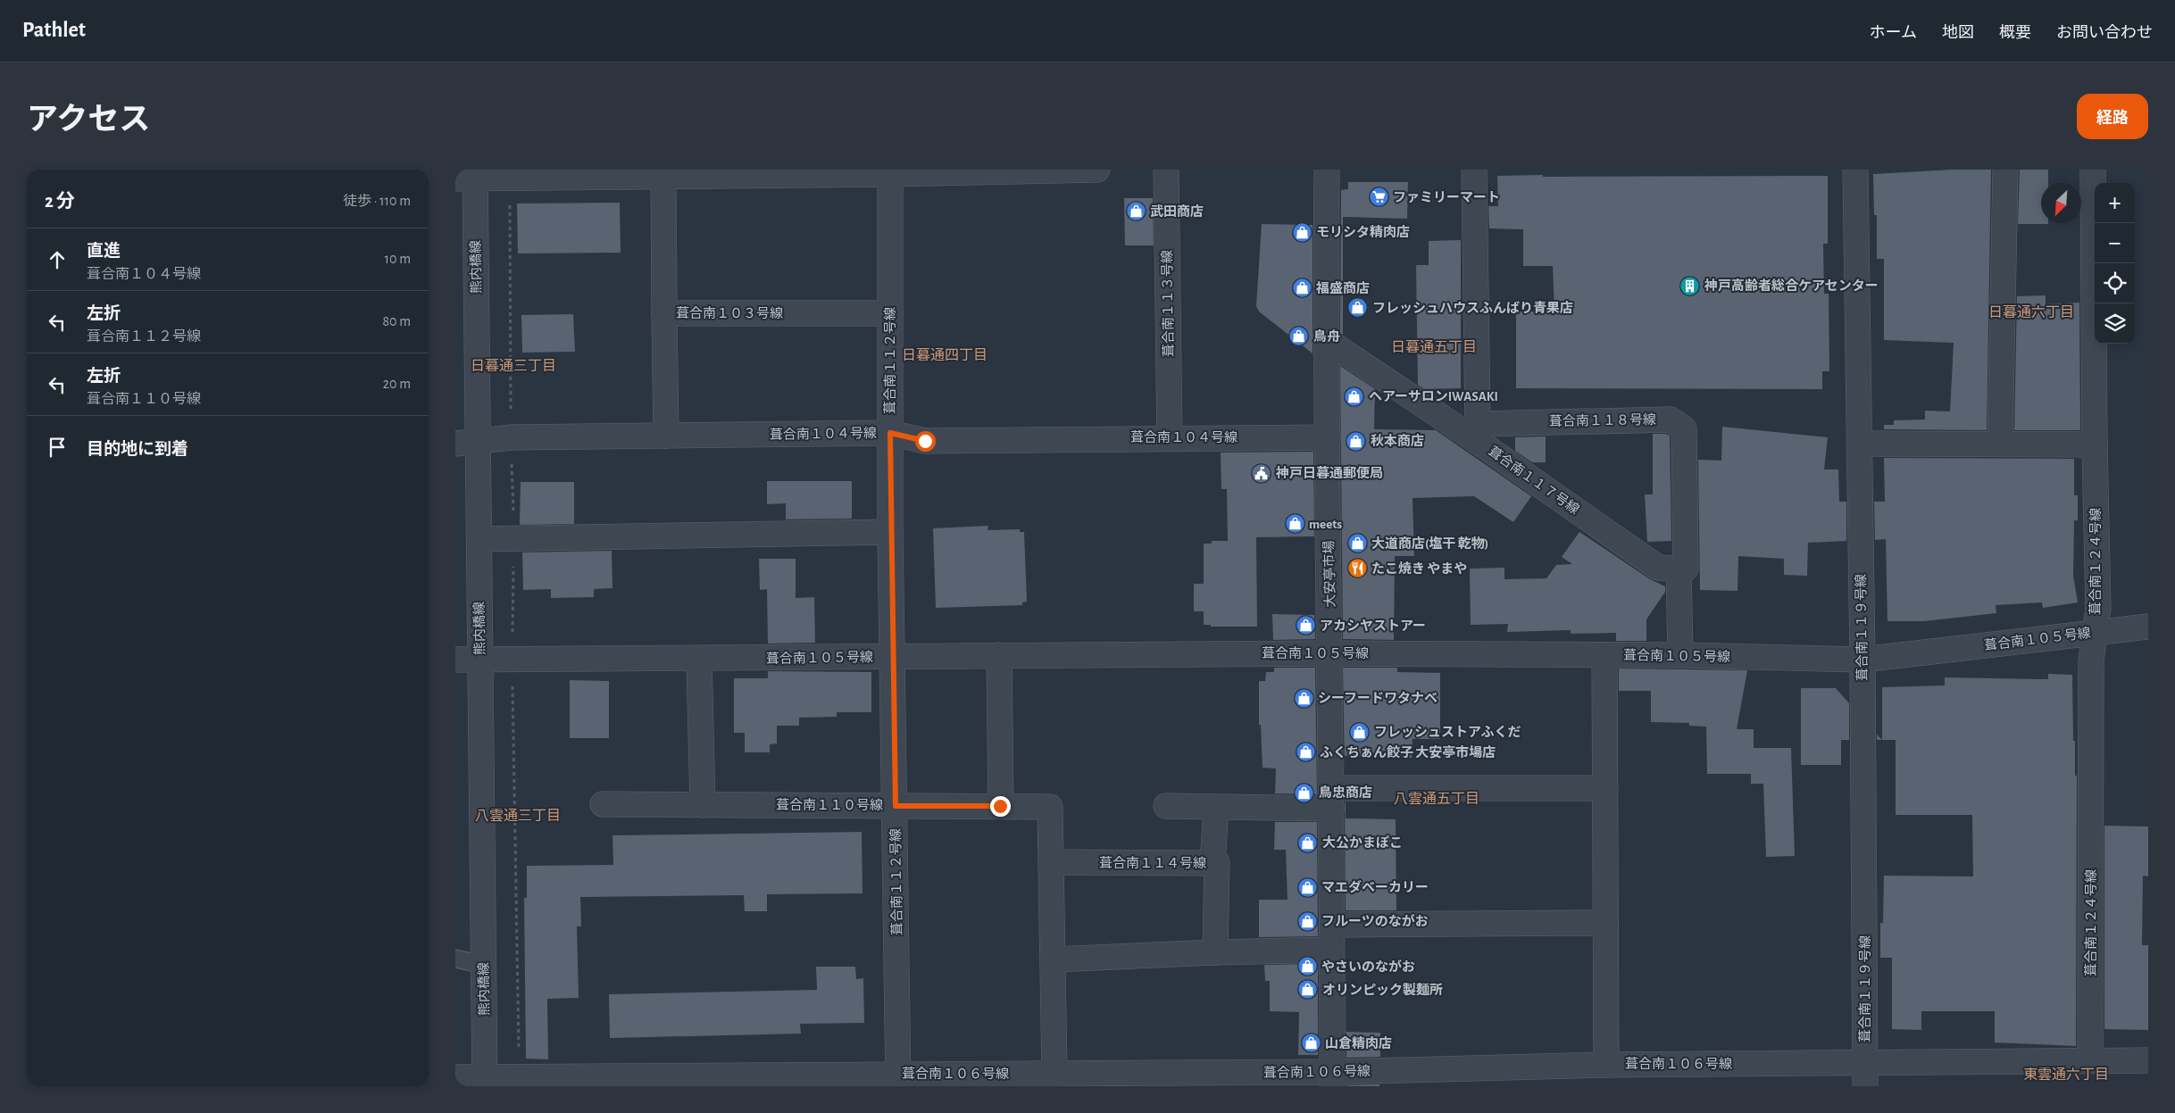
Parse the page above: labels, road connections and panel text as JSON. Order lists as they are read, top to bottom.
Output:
{
  "streets": {
    "street": [
      "熊内橋線",
      "葺合南１１３号線",
      "葺合南１０３号線",
      "葺合南１１２号線",
      "葺合南１１８号線",
      "葺合南１０４号線",
      "葺合南１１７号線",
      "葺合南１２４号線",
      "大安亭市場",
      "葺合南１１９号線",
      "葺合南１０５号線",
      "葺合南１１０号線",
      "葺合南１１４号線",
      "葺合南１０６号線"
    ]
  },
  "crossings": [
    ["熊内橋線", "葺合南１０４号線"],
    ["熊内橋線", "葺合南１０５号線"],
    ["熊内橋線", "葺合南１０６号線"],
    ["葺合南１１３号線", "葺合南１０４号線"],
    ["葺合南１０３号線", "葺合南１１２号線"],
    ["葺合南１０３号線", "葺合南１０４号線"],
    ["葺合南１１２号線", "葺合南１０４号線"],
    ["葺合南１１２号線", "葺合南１０５号線"],
    ["葺合南１１２号線", "葺合南１１０号線"],
    ["葺合南１１２号線", "葺合南１０６号線"],
    ["葺合南１１８号線", "葺合南１１７号線"],
    ["葺合南１０４号線", "大安亭市場"],
    ["葺合南１１７号線", "大安亭市場"],
    ["葺合南１２４号線", "葺合南１０５号線"],
    ["葺合南１２４号線", "葺合南１０６号線"],
    ["大安亭市場", "葺合南１０５号線"],
    ["大安亭市場", "葺合南１０６号線"],
    ["葺合南１１９号線", "葺合南１０５号線"],
    ["葺合南１１９号線", "葺合南１０６号線"],
    ["葺合南１１０号線", "葺合南１１４号線"],
    ["葺合南１１０号線", "葺合南１０６号線"]
  ],
  "districts": [
    "日暮通六丁目",
    "日暮通五丁目",
    "日暮通四丁目",
    "日暮通三丁目",
    "八雲通五丁目",
    "八雲通三丁目",
    "東雲通六丁目"
  ],
  "places": {
    "supermarket": ["ファミリーマート"],
    "shop": [
      "武田商店",
      "モリシタ精肉店",
      "福盛商店",
      "フレッシュハウスふんばり青果店",
      "鳥舟",
      "ヘアーサロンIWASAKI",
      "秋本商店",
      "meets",
      "大道商店(塩干 乾物)",
      "アカシヤストアー",
      "シーフードワタナベ",
      "フレッシュストアふくだ",
      "ふくちぁん餃子 大安亭市場店",
      "鳥忠商店",
      "大公かまぽこ",
      "マエダベーカリー",
      "フルーツのながお",
      "やさいのながお",
      "オリンピック製麺所",
      "山倉精肉店"
    ],
    "building": ["神戸高齢者総合ケアセンター"],
    "public building": ["神戸日暮通郵便局"],
    "restaurant": ["たこ焼き やまや"]
  },
  "north": "bottom left",
  "page": {
    "header": "Pathlet",
    "nav": [
      "ホーム",
      "地図",
      "概要",
      "お問い合わせ"
    ],
    "title": "アクセス",
    "buttons": "経路",
    "heading": ["2 分", "徒歩 · 110 m"],
    "map_buttons": ["+", "−"],
    "list": [
      ["直進", "葺合南１０４号線", "10 m"],
      ["左折", "葺合南１１２号線", "80 m"],
      ["左折", "葺合南１１０号線", "20 m"],
      "目的地に到着"
    ]
  }
}
